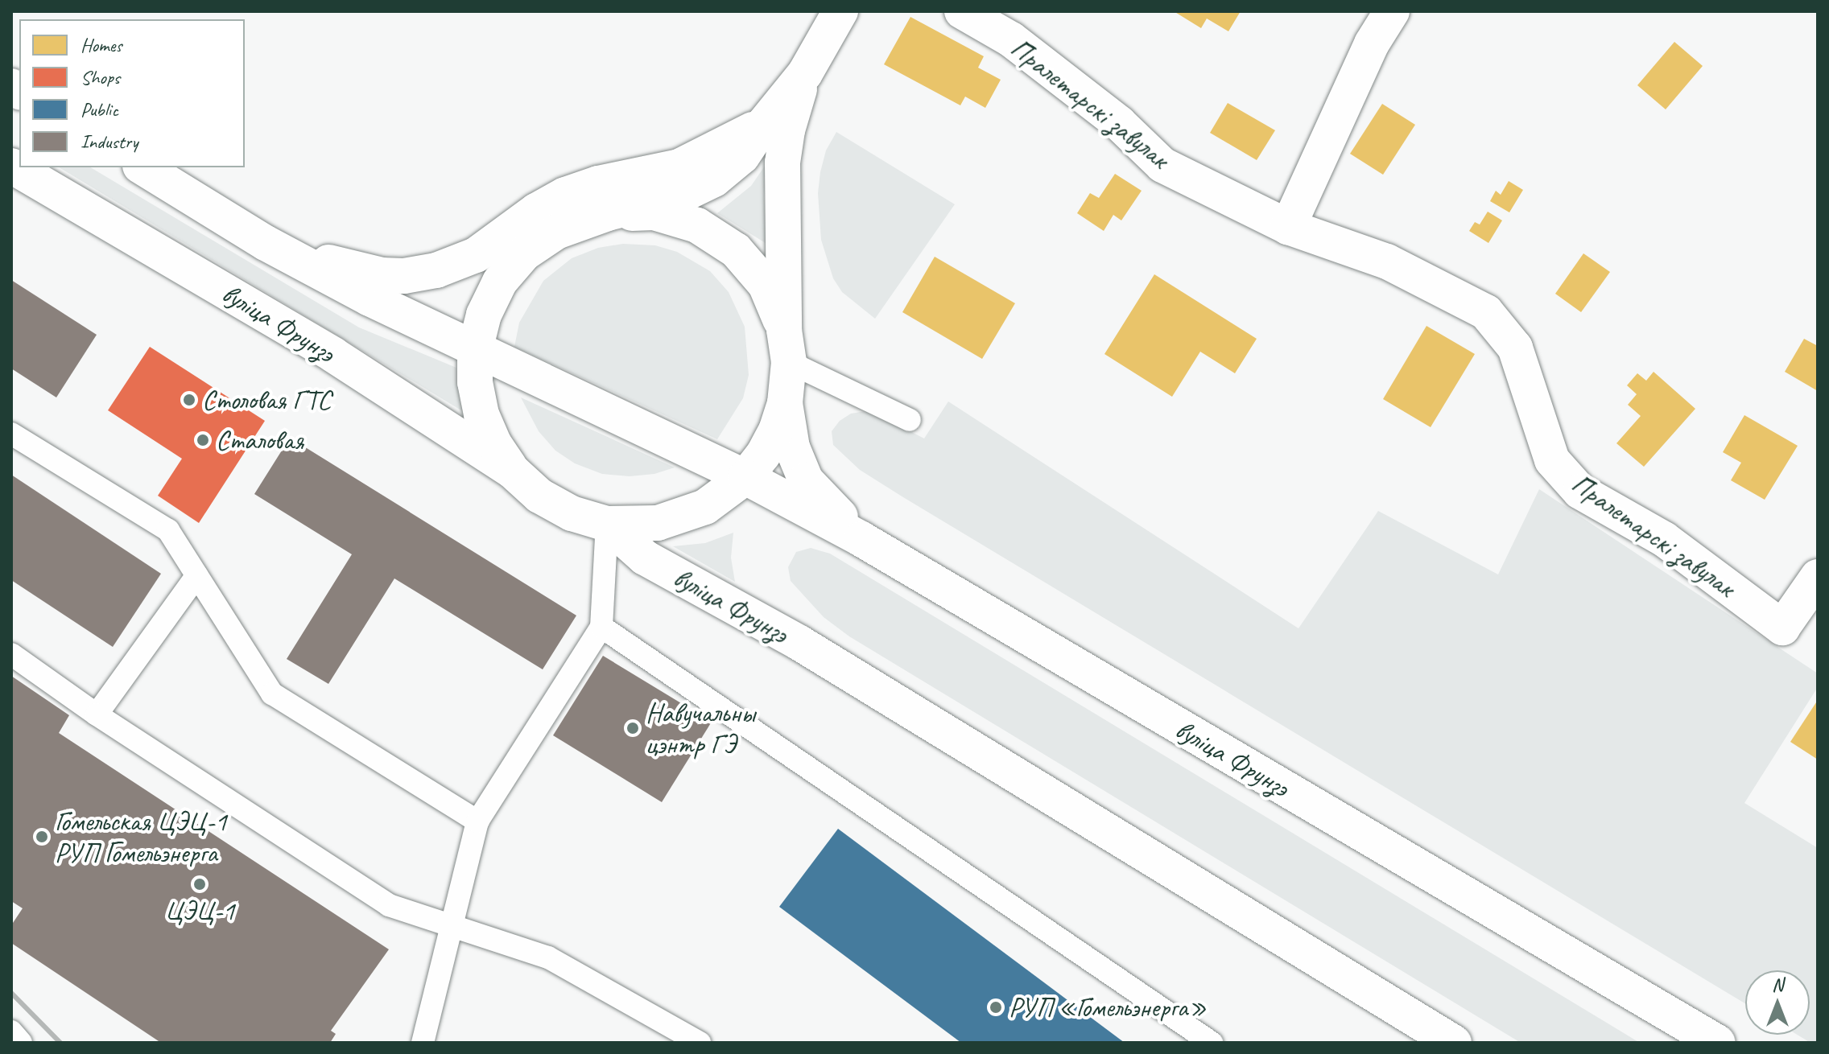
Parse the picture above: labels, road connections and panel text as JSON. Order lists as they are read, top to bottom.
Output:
{
  "streets": {
    "main road": ["Пралетарскі завулак", "вуліца Фрунзэ"]
  },
  "places": [
    "Столовая ГТС",
    "Сталовая",
    "Навучальны цэнтр ГЭ",
    "Гомельская ЦЭЦ-1 РУП Гомельэнерга",
    "ЦЭЦ-1",
    "РУП «Гомельэнерга»"
  ],
  "legend": [
    "Homes",
    "Shops",
    "Public",
    "Industry"
  ],
  "north": "top"
}
